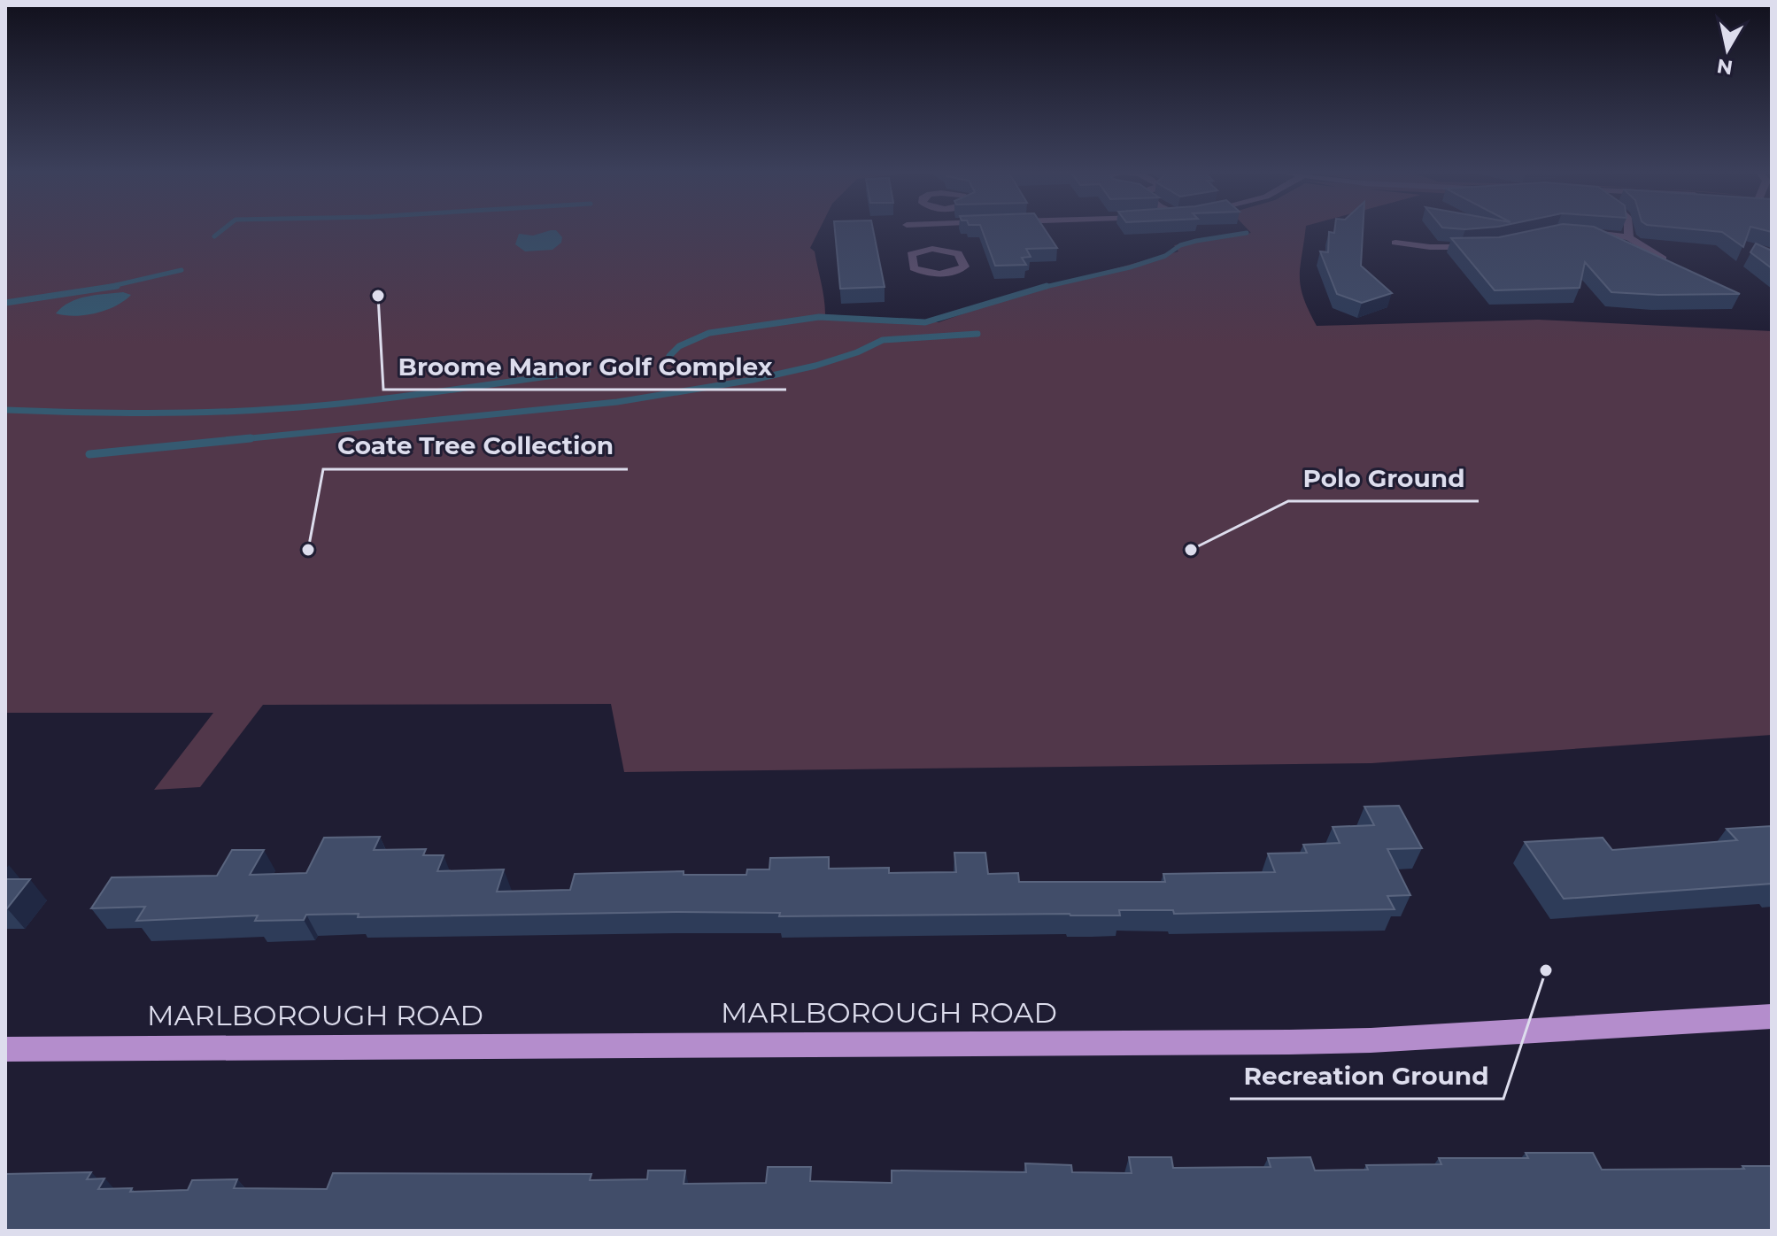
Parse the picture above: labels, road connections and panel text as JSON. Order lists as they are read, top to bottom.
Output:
{
  "streets": {
    "main road": ["MARLBOROUGH ROAD"]
  },
  "places": [
    "Broome Manor Golf Complex",
    "Coate Tree Collection",
    "Polo Ground",
    "Recreation Ground"
  ],
  "north": "bottom"
}
